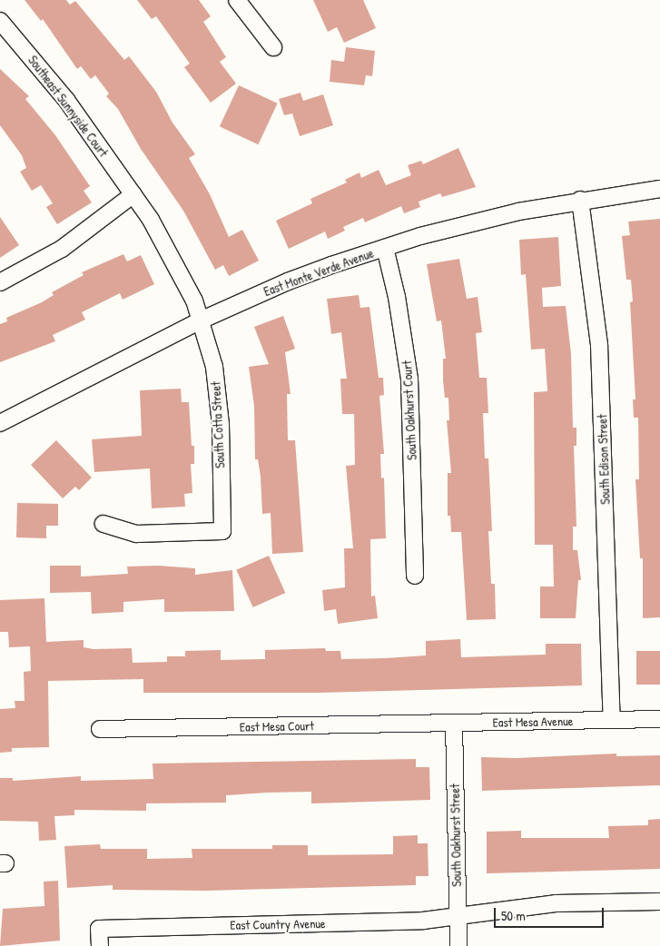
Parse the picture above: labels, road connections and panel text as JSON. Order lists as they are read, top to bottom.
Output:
{
  "streets": {
    "street": [
      "Southeast Sunnyside Court",
      "East Monte Verde Avenue",
      "South Oakhurst Court",
      "South Cotta Street",
      "South Edison Street",
      "East Mesa Avenue",
      "East Mesa Court",
      "South Oakhurst Street",
      "East Country Avenue"
    ]
  },
  "crossings": [
    ["Southeast Sunnyside Court", "East Monte Verde Avenue"],
    ["Southeast Sunnyside Court", "South Cotta Street"],
    ["East Monte Verde Avenue", "South Oakhurst Court"],
    ["East Monte Verde Avenue", "South Cotta Street"],
    ["East Monte Verde Avenue", "South Edison Street"],
    ["South Edison Street", "East Mesa Avenue"],
    ["East Mesa Avenue", "East Mesa Court"],
    ["East Mesa Avenue", "South Oakhurst Street"],
    ["East Mesa Court", "South Oakhurst Street"],
    ["South Oakhurst Street", "East Country Avenue"]
  ],
  "scale_bar": "50 m"
}
